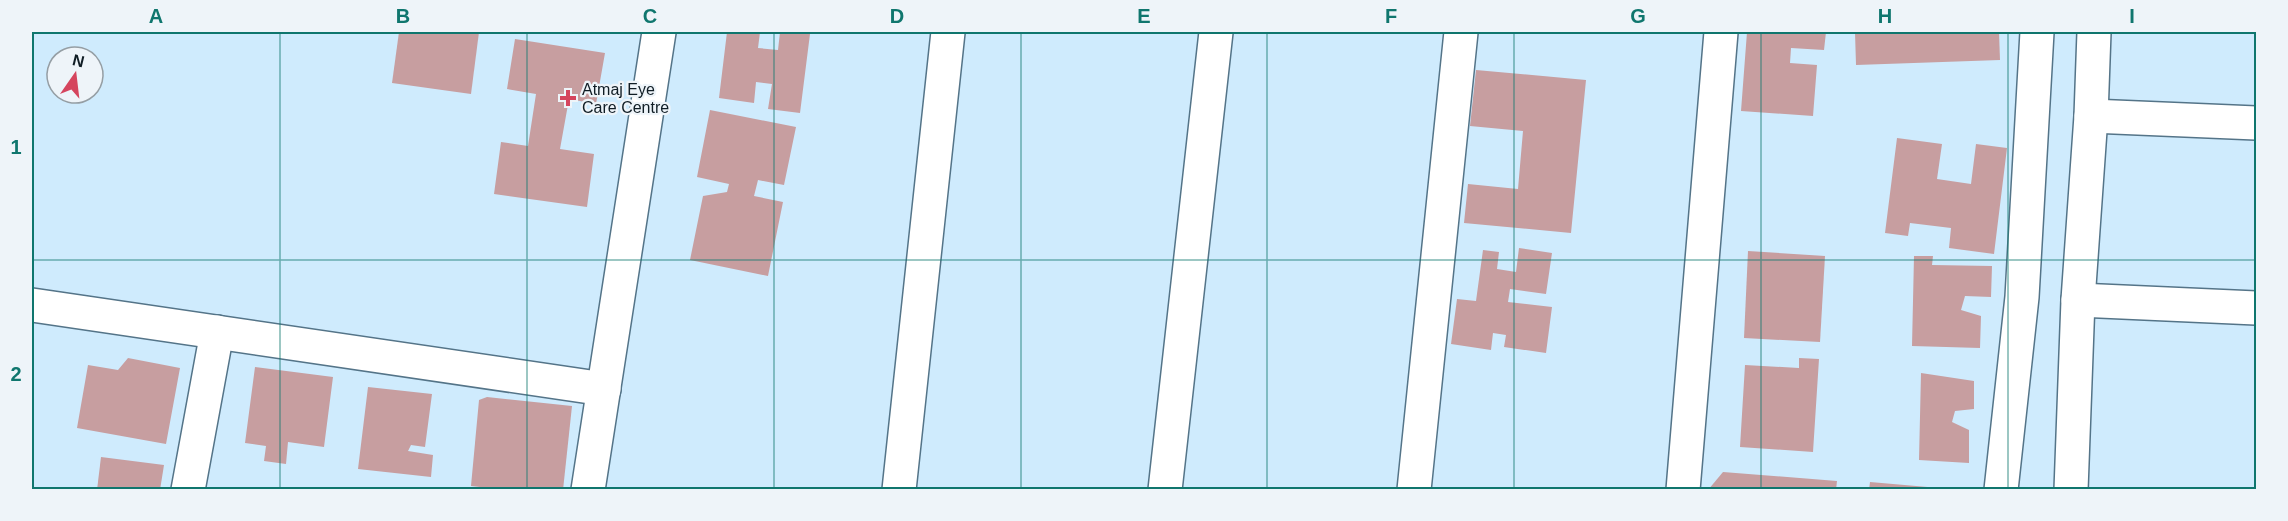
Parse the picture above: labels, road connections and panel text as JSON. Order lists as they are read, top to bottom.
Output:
{
  "places": {
    "health": ["Atmaj Eye Care Centre"]
  },
  "north": "top",
  "grid": {
    "columns": [
      "A",
      "B",
      "C",
      "D",
      "E",
      "F",
      "G",
      "H",
      "I"
    ],
    "rows": ["1", "2"]
  }
}
